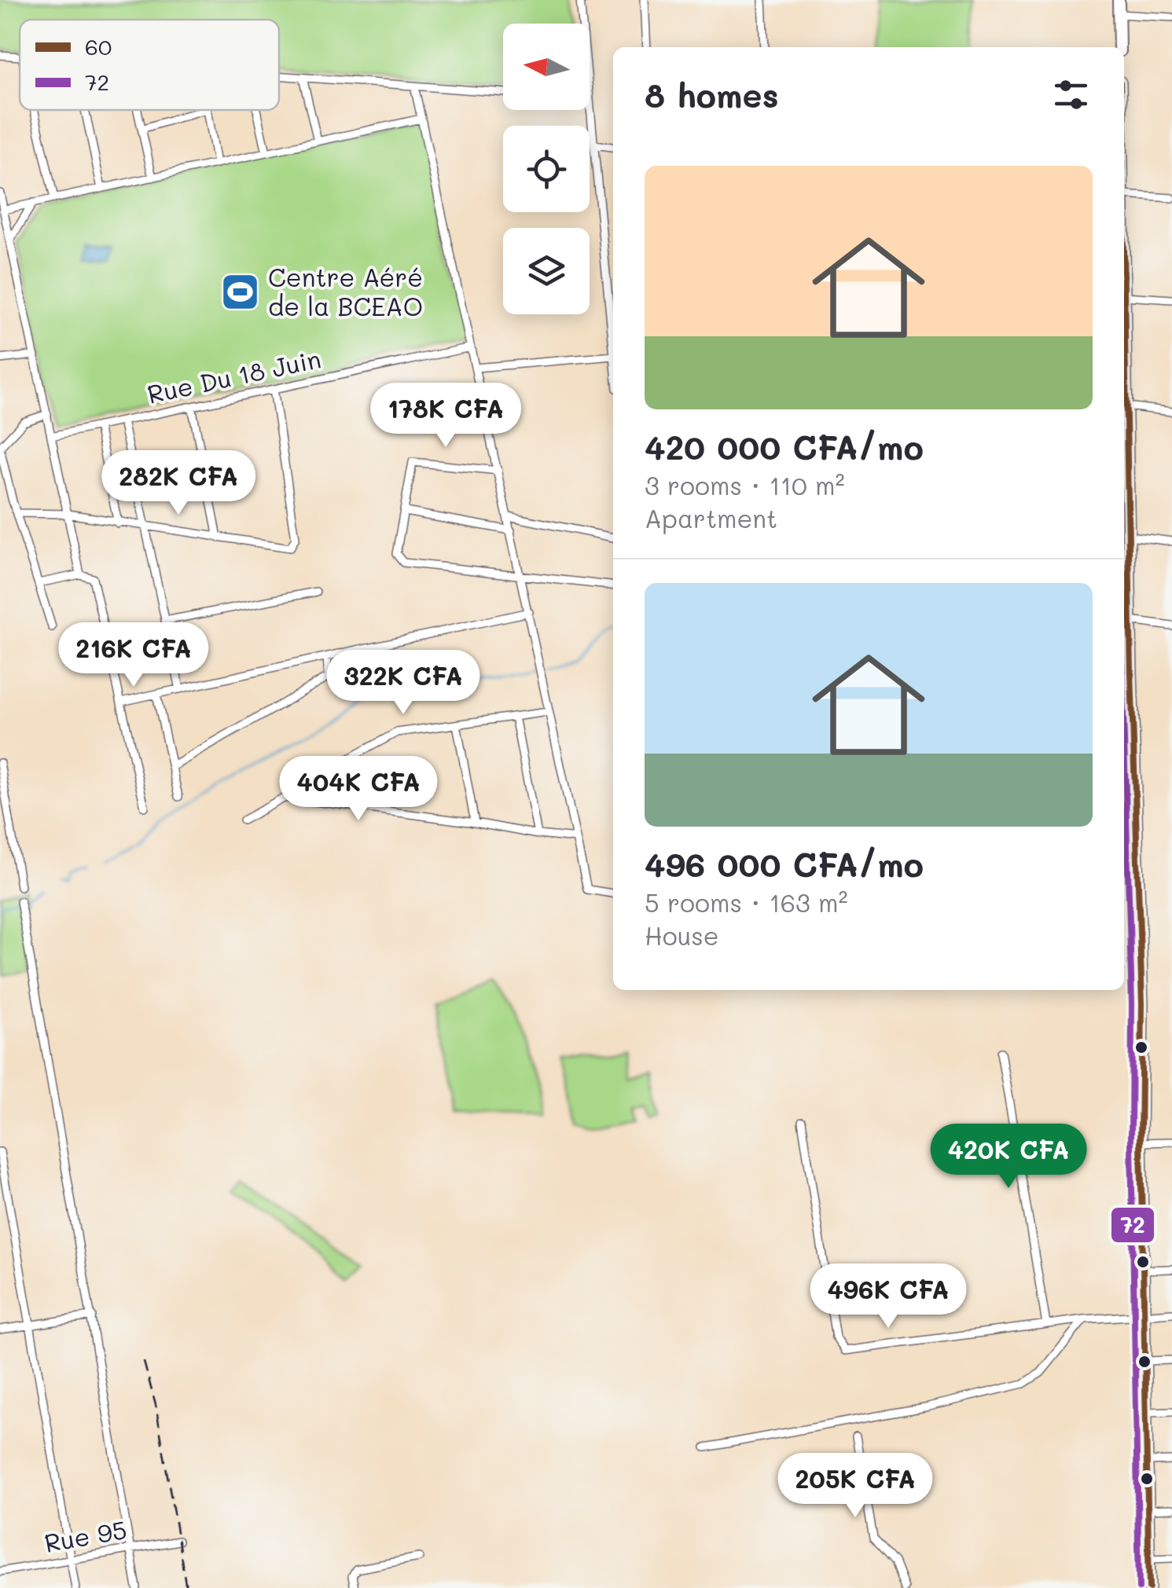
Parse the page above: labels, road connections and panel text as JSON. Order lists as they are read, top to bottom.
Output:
{
  "streets": {
    "street": ["Rue Du 18 Juin", "Rue 95"]
  },
  "places": {
    "sports": ["Centre Aéré de la BCEAO"]
  },
  "lines": ["transit line 60", "transit line 72"],
  "legend": ["60", "72"],
  "north": "left",
  "page": {
    "heading": "8 homes",
    "list": [
      {
        "name": "420 000 CFA/mo",
        "note": "3 rooms · 110 m² · Apartment"
      },
      {
        "name": "496 000 CFA/mo",
        "note": "5 rooms · 163 m² · House"
      }
    ],
    "price": [
      "178K CFA",
      "282K CFA",
      "216K CFA",
      "322K CFA",
      "404K CFA",
      "420K CFA",
      "496K CFA",
      "205K CFA"
    ]
  }
}
